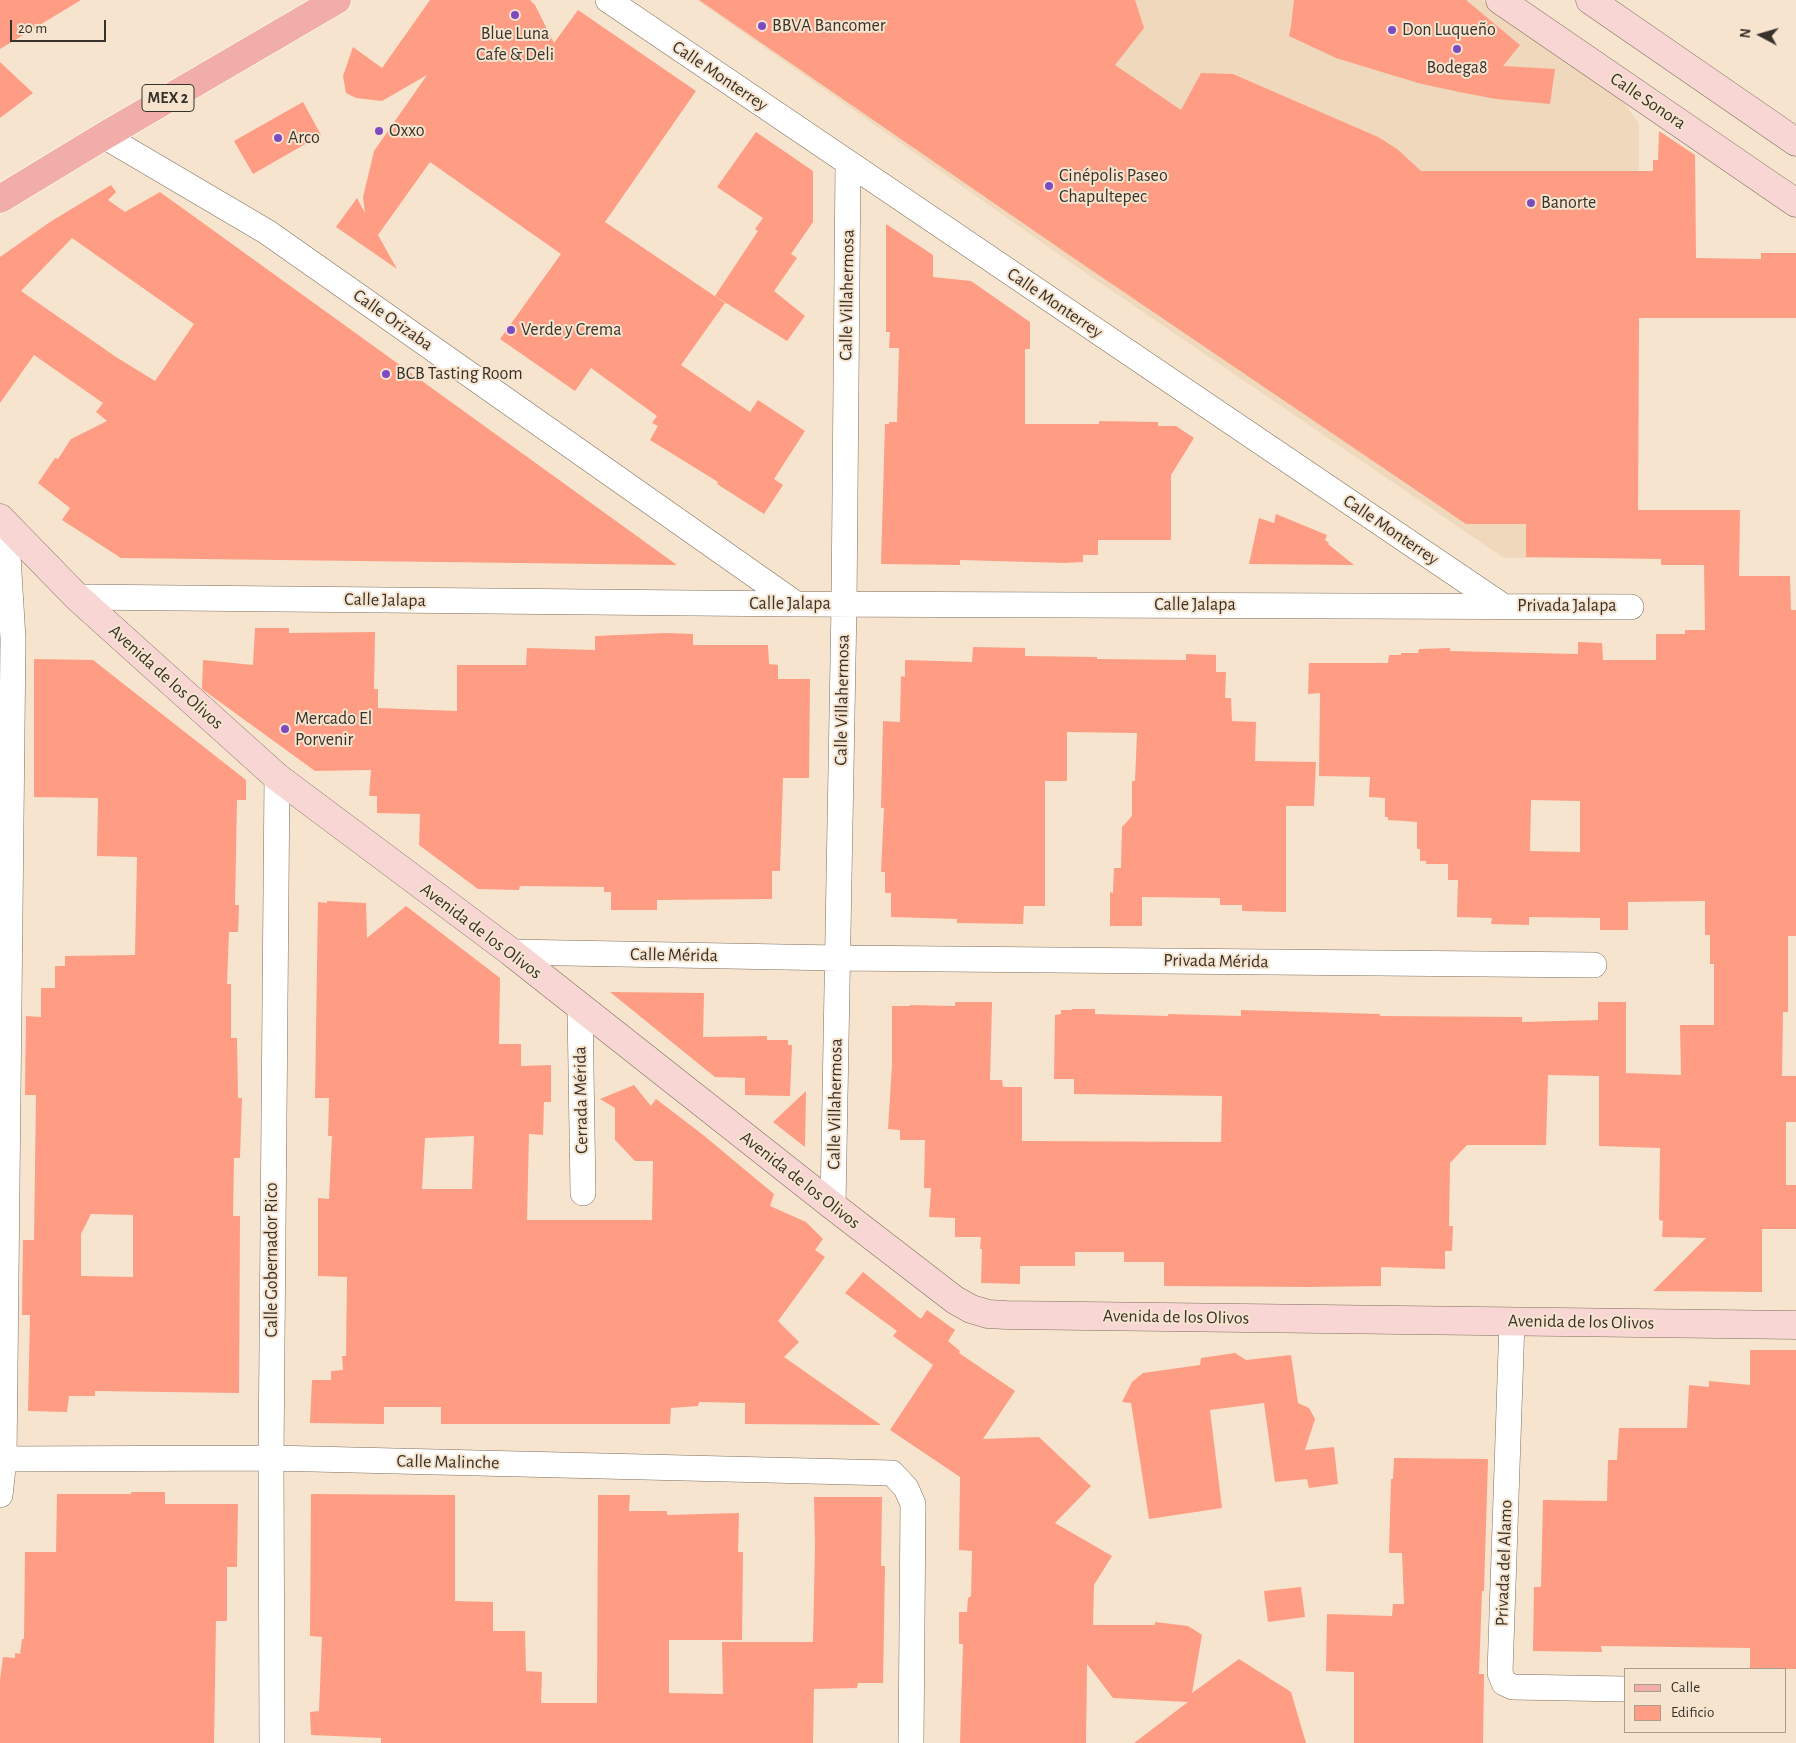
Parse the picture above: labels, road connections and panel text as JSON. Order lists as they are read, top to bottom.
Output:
{
  "streets": {
    "main road": ["MEX 2"],
    "street": [
      "Calle Monterrey",
      "Calle Sonora",
      "Calle Villahermosa",
      "Calle Orizaba",
      "Calle Jalapa",
      "Privada Jalapa",
      "Avenida de los Olivos",
      "Calle Mérida",
      "Privada Mérida",
      "Cerrada Mérida",
      "Calle Gobernador Rico",
      "Calle Malinche",
      "Privada del Alamo"
    ]
  },
  "crossings": [
    ["Calle Monterrey", "Calle Villahermosa"],
    ["Calle Monterrey", "Calle Jalapa"],
    ["Calle Monterrey", "Privada Jalapa"],
    ["MEX 2", "Calle Orizaba"],
    ["Calle Villahermosa", "Calle Jalapa"],
    ["Calle Villahermosa", "Avenida de los Olivos"],
    ["Calle Villahermosa", "Calle Mérida"],
    ["Calle Villahermosa", "Privada Mérida"],
    ["Calle Orizaba", "Calle Jalapa"],
    ["Calle Jalapa", "Privada Jalapa"],
    ["Calle Jalapa", "Avenida de los Olivos"],
    ["Avenida de los Olivos", "Calle Mérida"],
    ["Avenida de los Olivos", "Cerrada Mérida"],
    ["Avenida de los Olivos", "Calle Gobernador Rico"],
    ["Avenida de los Olivos", "Privada del Alamo"],
    ["Calle Mérida", "Privada Mérida"],
    ["Calle Gobernador Rico", "Calle Malinche"]
  ],
  "places": [
    "Blue Luna Cafe & Deli",
    "BBVA Bancomer",
    "Don Luqueño",
    "Bodega8",
    "Oxxo",
    "Arco",
    "Cinépolis Paseo Chapultepec",
    "Banorte",
    "Verde y Crema",
    "BCB Tasting Room",
    "Mercado El Porvenir"
  ],
  "legend": ["Calle", "Edificio"],
  "scale_bar": "20 m",
  "north": "left"
}
